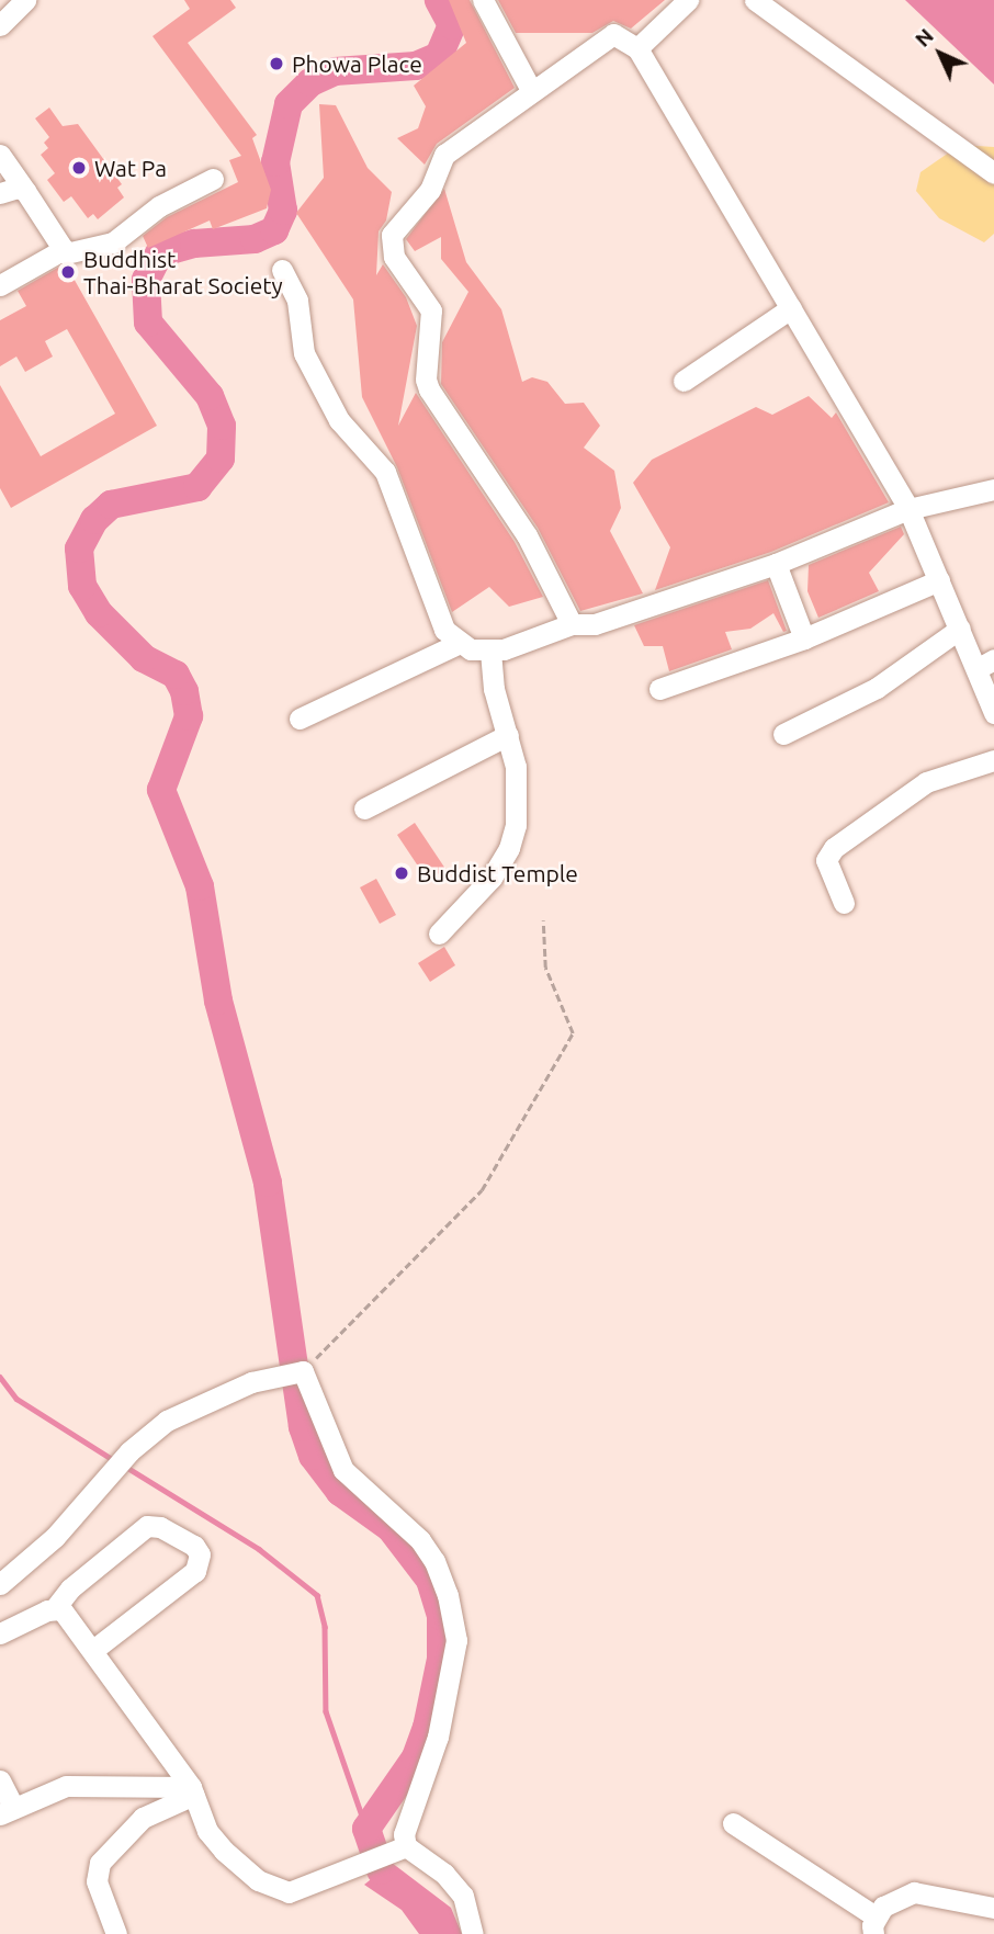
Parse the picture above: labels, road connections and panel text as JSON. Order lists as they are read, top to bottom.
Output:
{
  "places": [
    "Phowa Place",
    "Wat Pa",
    "Buddhist Thai-Bharat Society",
    "Buddist Temple"
  ],
  "north": "top left"
}
